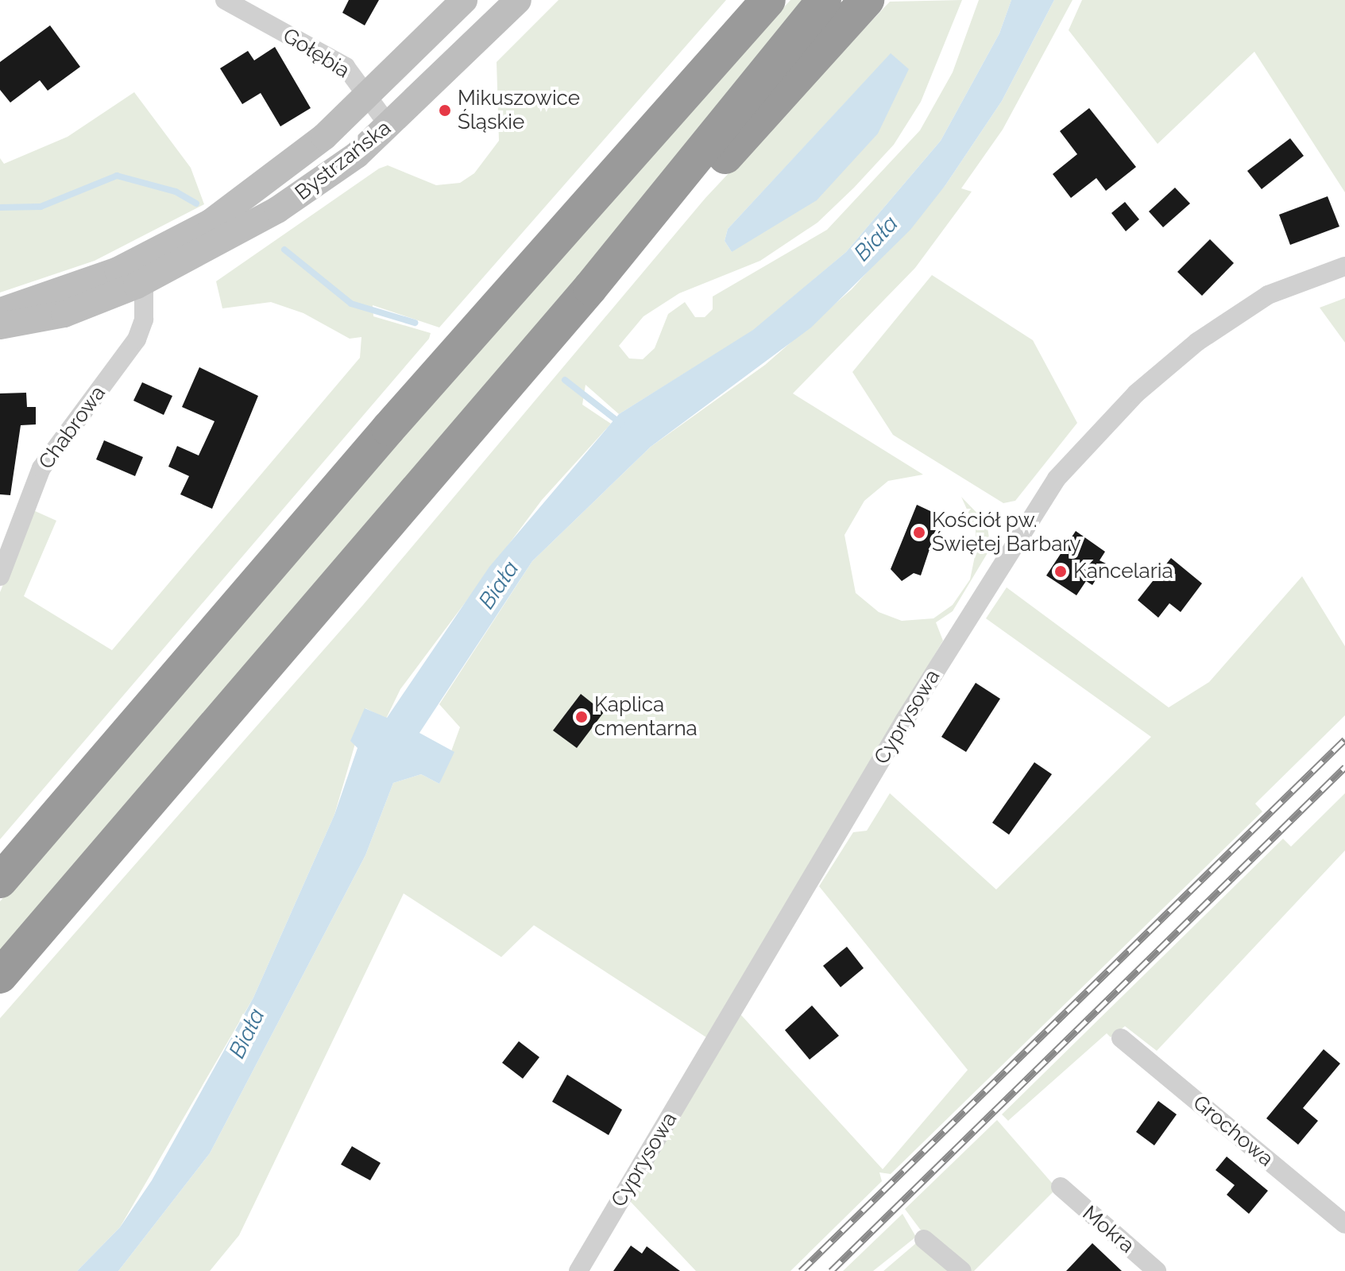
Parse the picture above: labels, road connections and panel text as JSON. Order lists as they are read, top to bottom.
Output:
{
  "streets": {
    "main road": ["Bystrzańska"],
    "street": [
      "Gołębia",
      "Chabrowa",
      "Cyprysowa",
      "Grochowa",
      "Mokra"
    ]
  },
  "crossings": [
    ["Gołębia", "Bystrzańska"],
    ["Bystrzańska", "Chabrowa"]
  ],
  "water": ["Biała"],
  "places": [
    "Mikuszowice Śląskie",
    "Kościół pw. Świętej Barbary",
    "Kancelaria",
    "Kaplica cmentarna"
  ]
}
